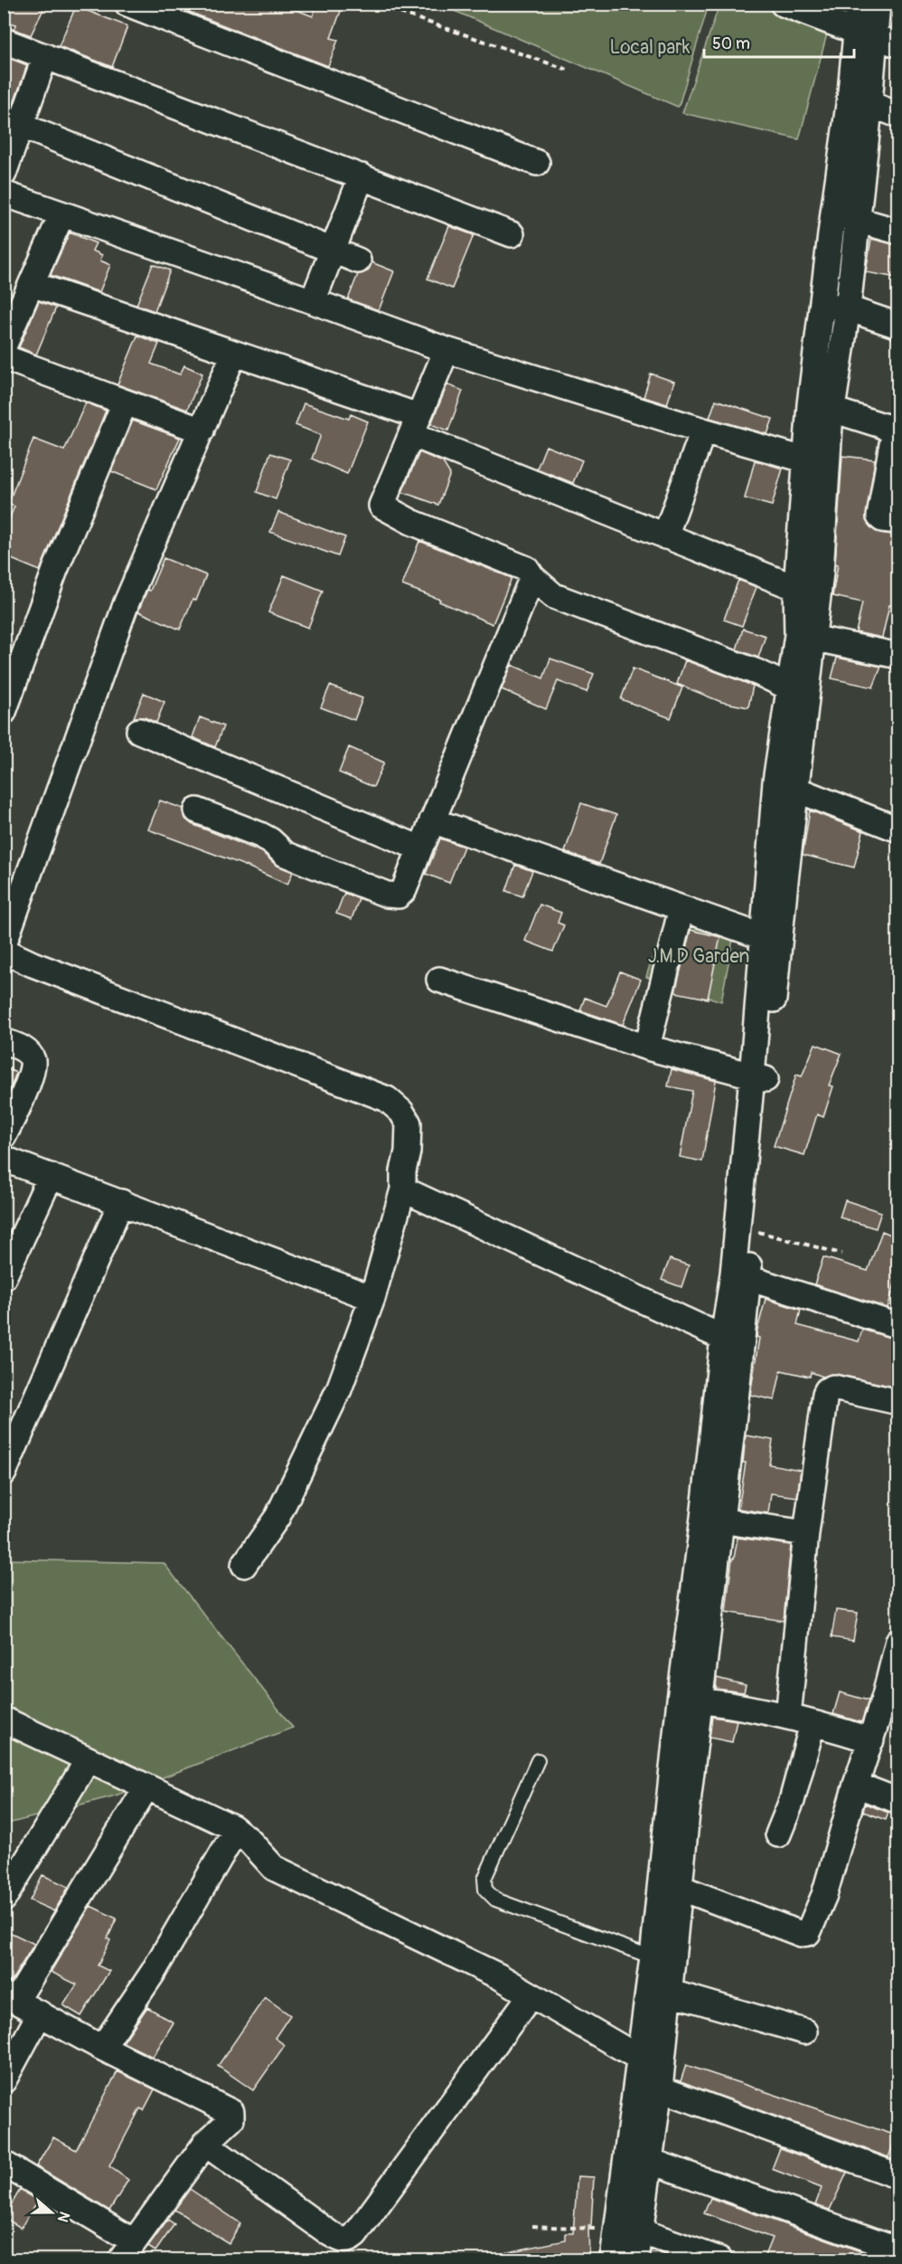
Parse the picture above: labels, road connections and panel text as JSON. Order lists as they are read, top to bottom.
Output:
{
  "parks": ["Local park", "J.M.D Garden"],
  "scale_bar": "50 m",
  "north": "right"
}
